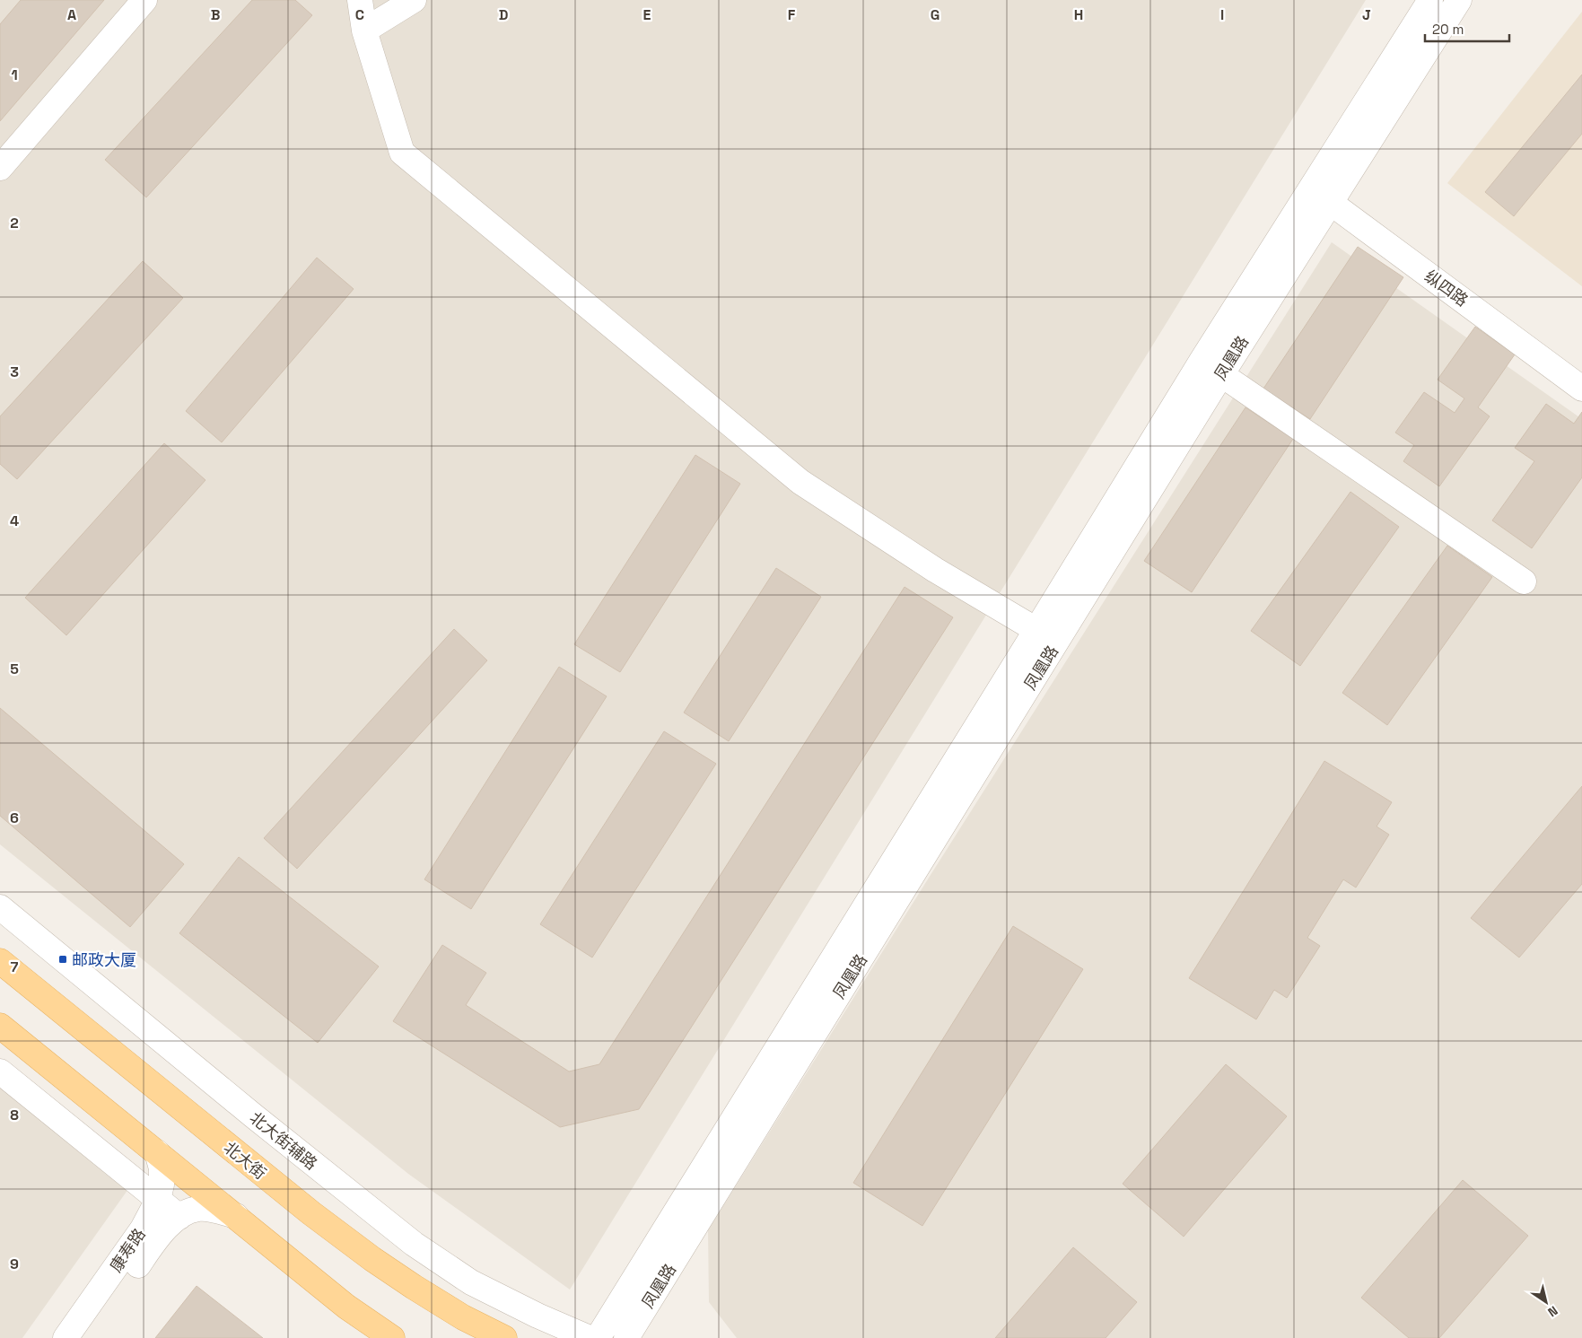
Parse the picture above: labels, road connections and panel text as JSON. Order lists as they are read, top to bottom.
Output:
{
  "streets": {
    "main road": ["北大街"],
    "street": [
      "纵四路",
      "凤凰路",
      "北大街辅路",
      "康寿路"
    ]
  },
  "crossings": [
    ["纵四路", "凤凰路"]
  ],
  "places": {
    "transit": ["邮政大厦"]
  },
  "scale_bar": "20 m",
  "north": "bottom right",
  "grid": {
    "columns": [
      "A",
      "B",
      "C",
      "D",
      "E",
      "F",
      "G",
      "H",
      "I",
      "J"
    ],
    "rows": [
      "1",
      "2",
      "3",
      "4",
      "5",
      "6",
      "7",
      "8",
      "9"
    ]
  }
}
